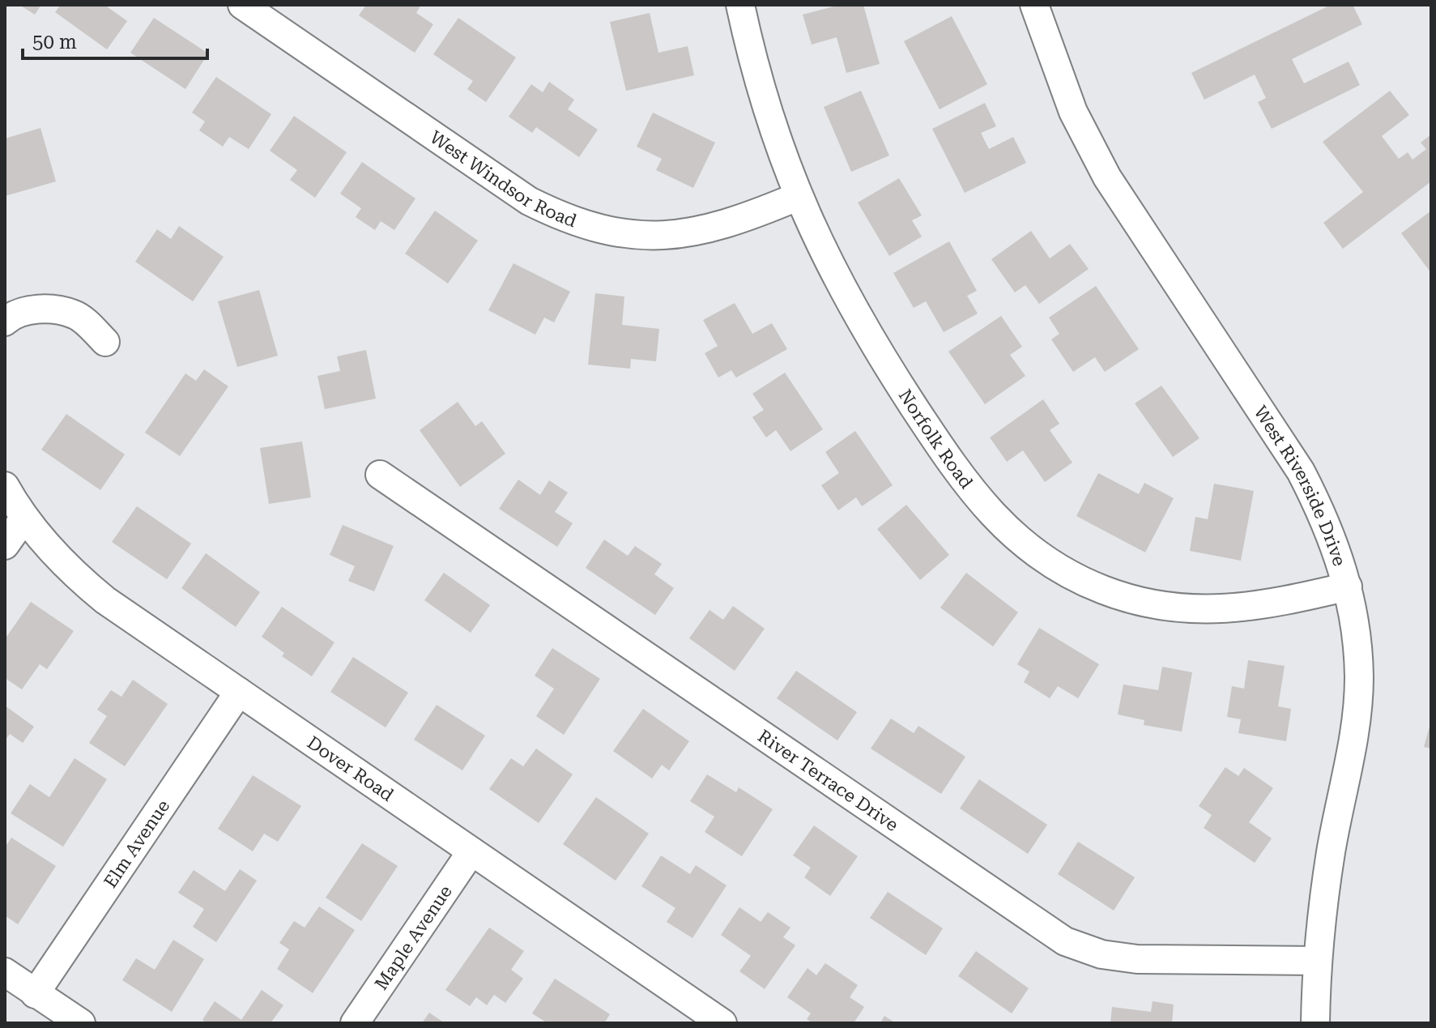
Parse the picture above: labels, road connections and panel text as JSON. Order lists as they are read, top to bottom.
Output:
{
  "streets": {
    "street": [
      "West Windsor Road",
      "Norfolk Road",
      "West Riverside Drive",
      "Dover Road",
      "River Terrace Drive",
      "Elm Avenue",
      "Maple Avenue"
    ]
  },
  "crossings": [
    ["West Windsor Road", "Norfolk Road"],
    ["Norfolk Road", "West Riverside Drive"],
    ["West Riverside Drive", "River Terrace Drive"],
    ["Dover Road", "Elm Avenue"],
    ["Dover Road", "Maple Avenue"]
  ],
  "scale_bar": "50 m"
}
